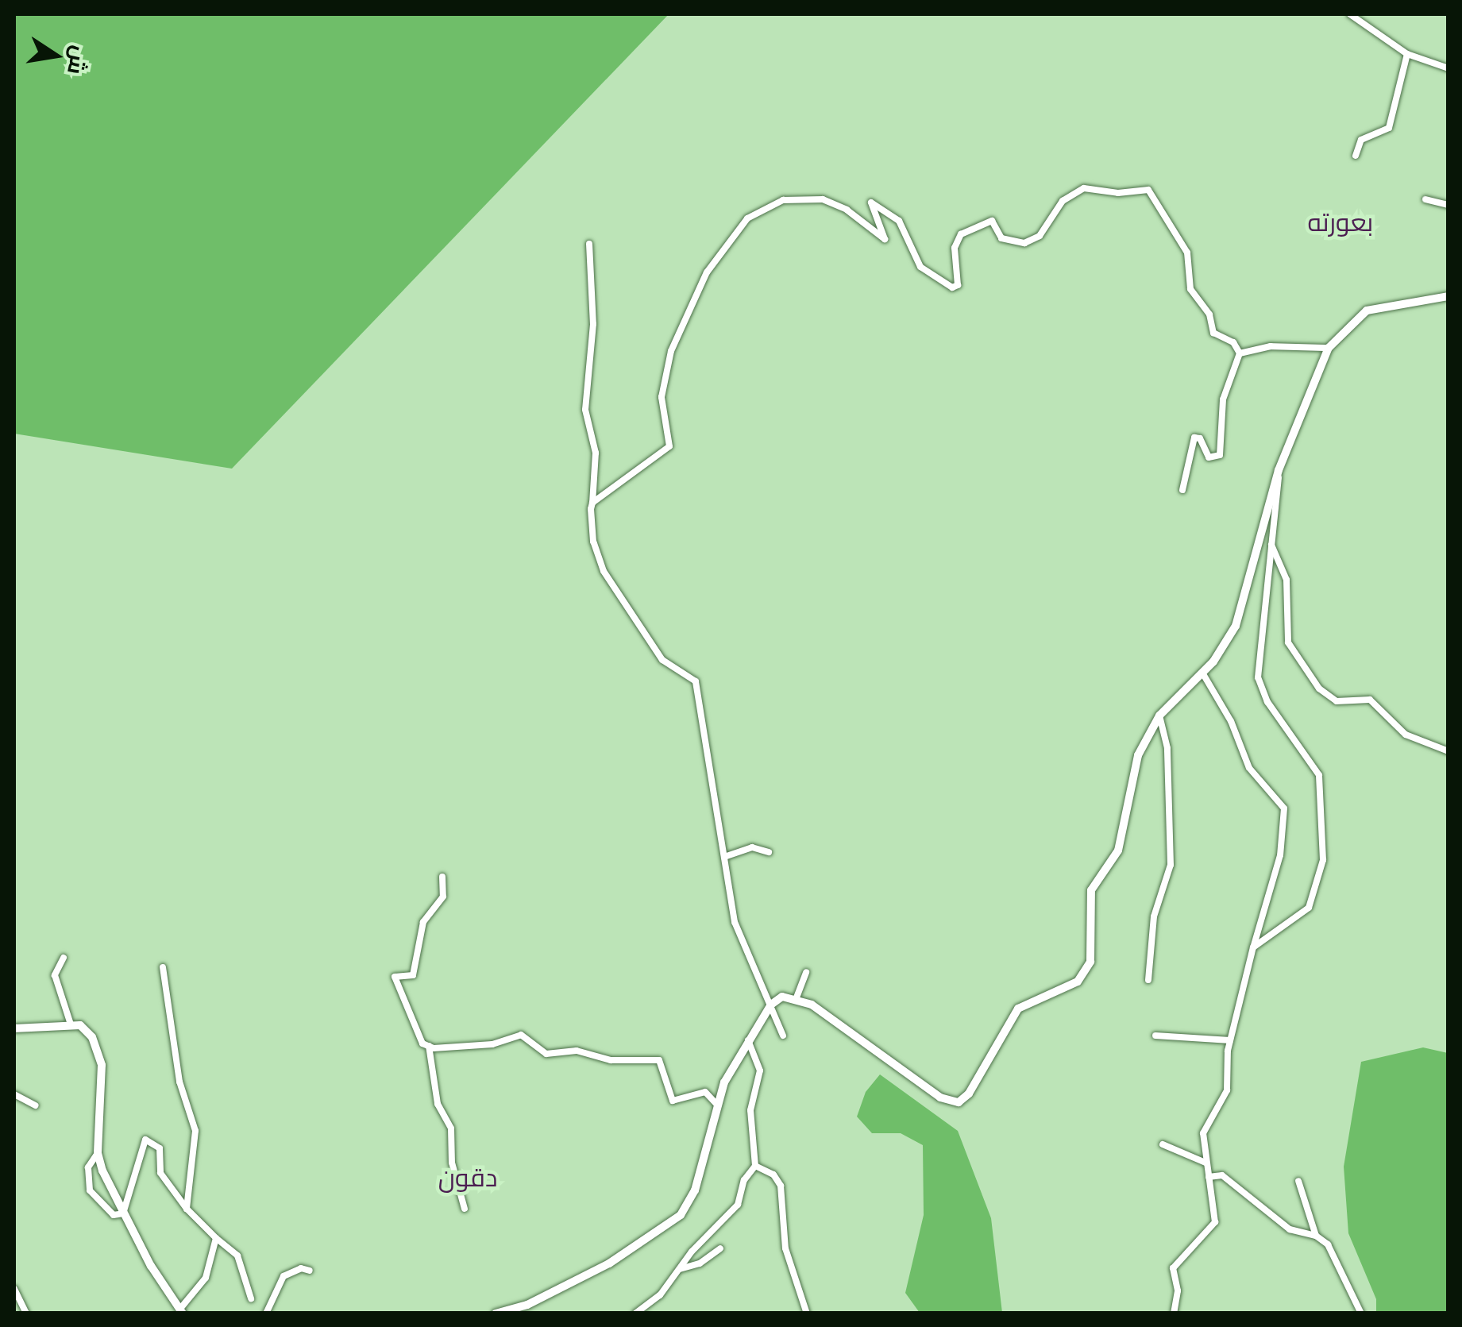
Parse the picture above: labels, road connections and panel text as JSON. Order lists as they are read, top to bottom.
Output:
{
  "districts": ["بعورته", "دقون"],
  "north": "right"
}
